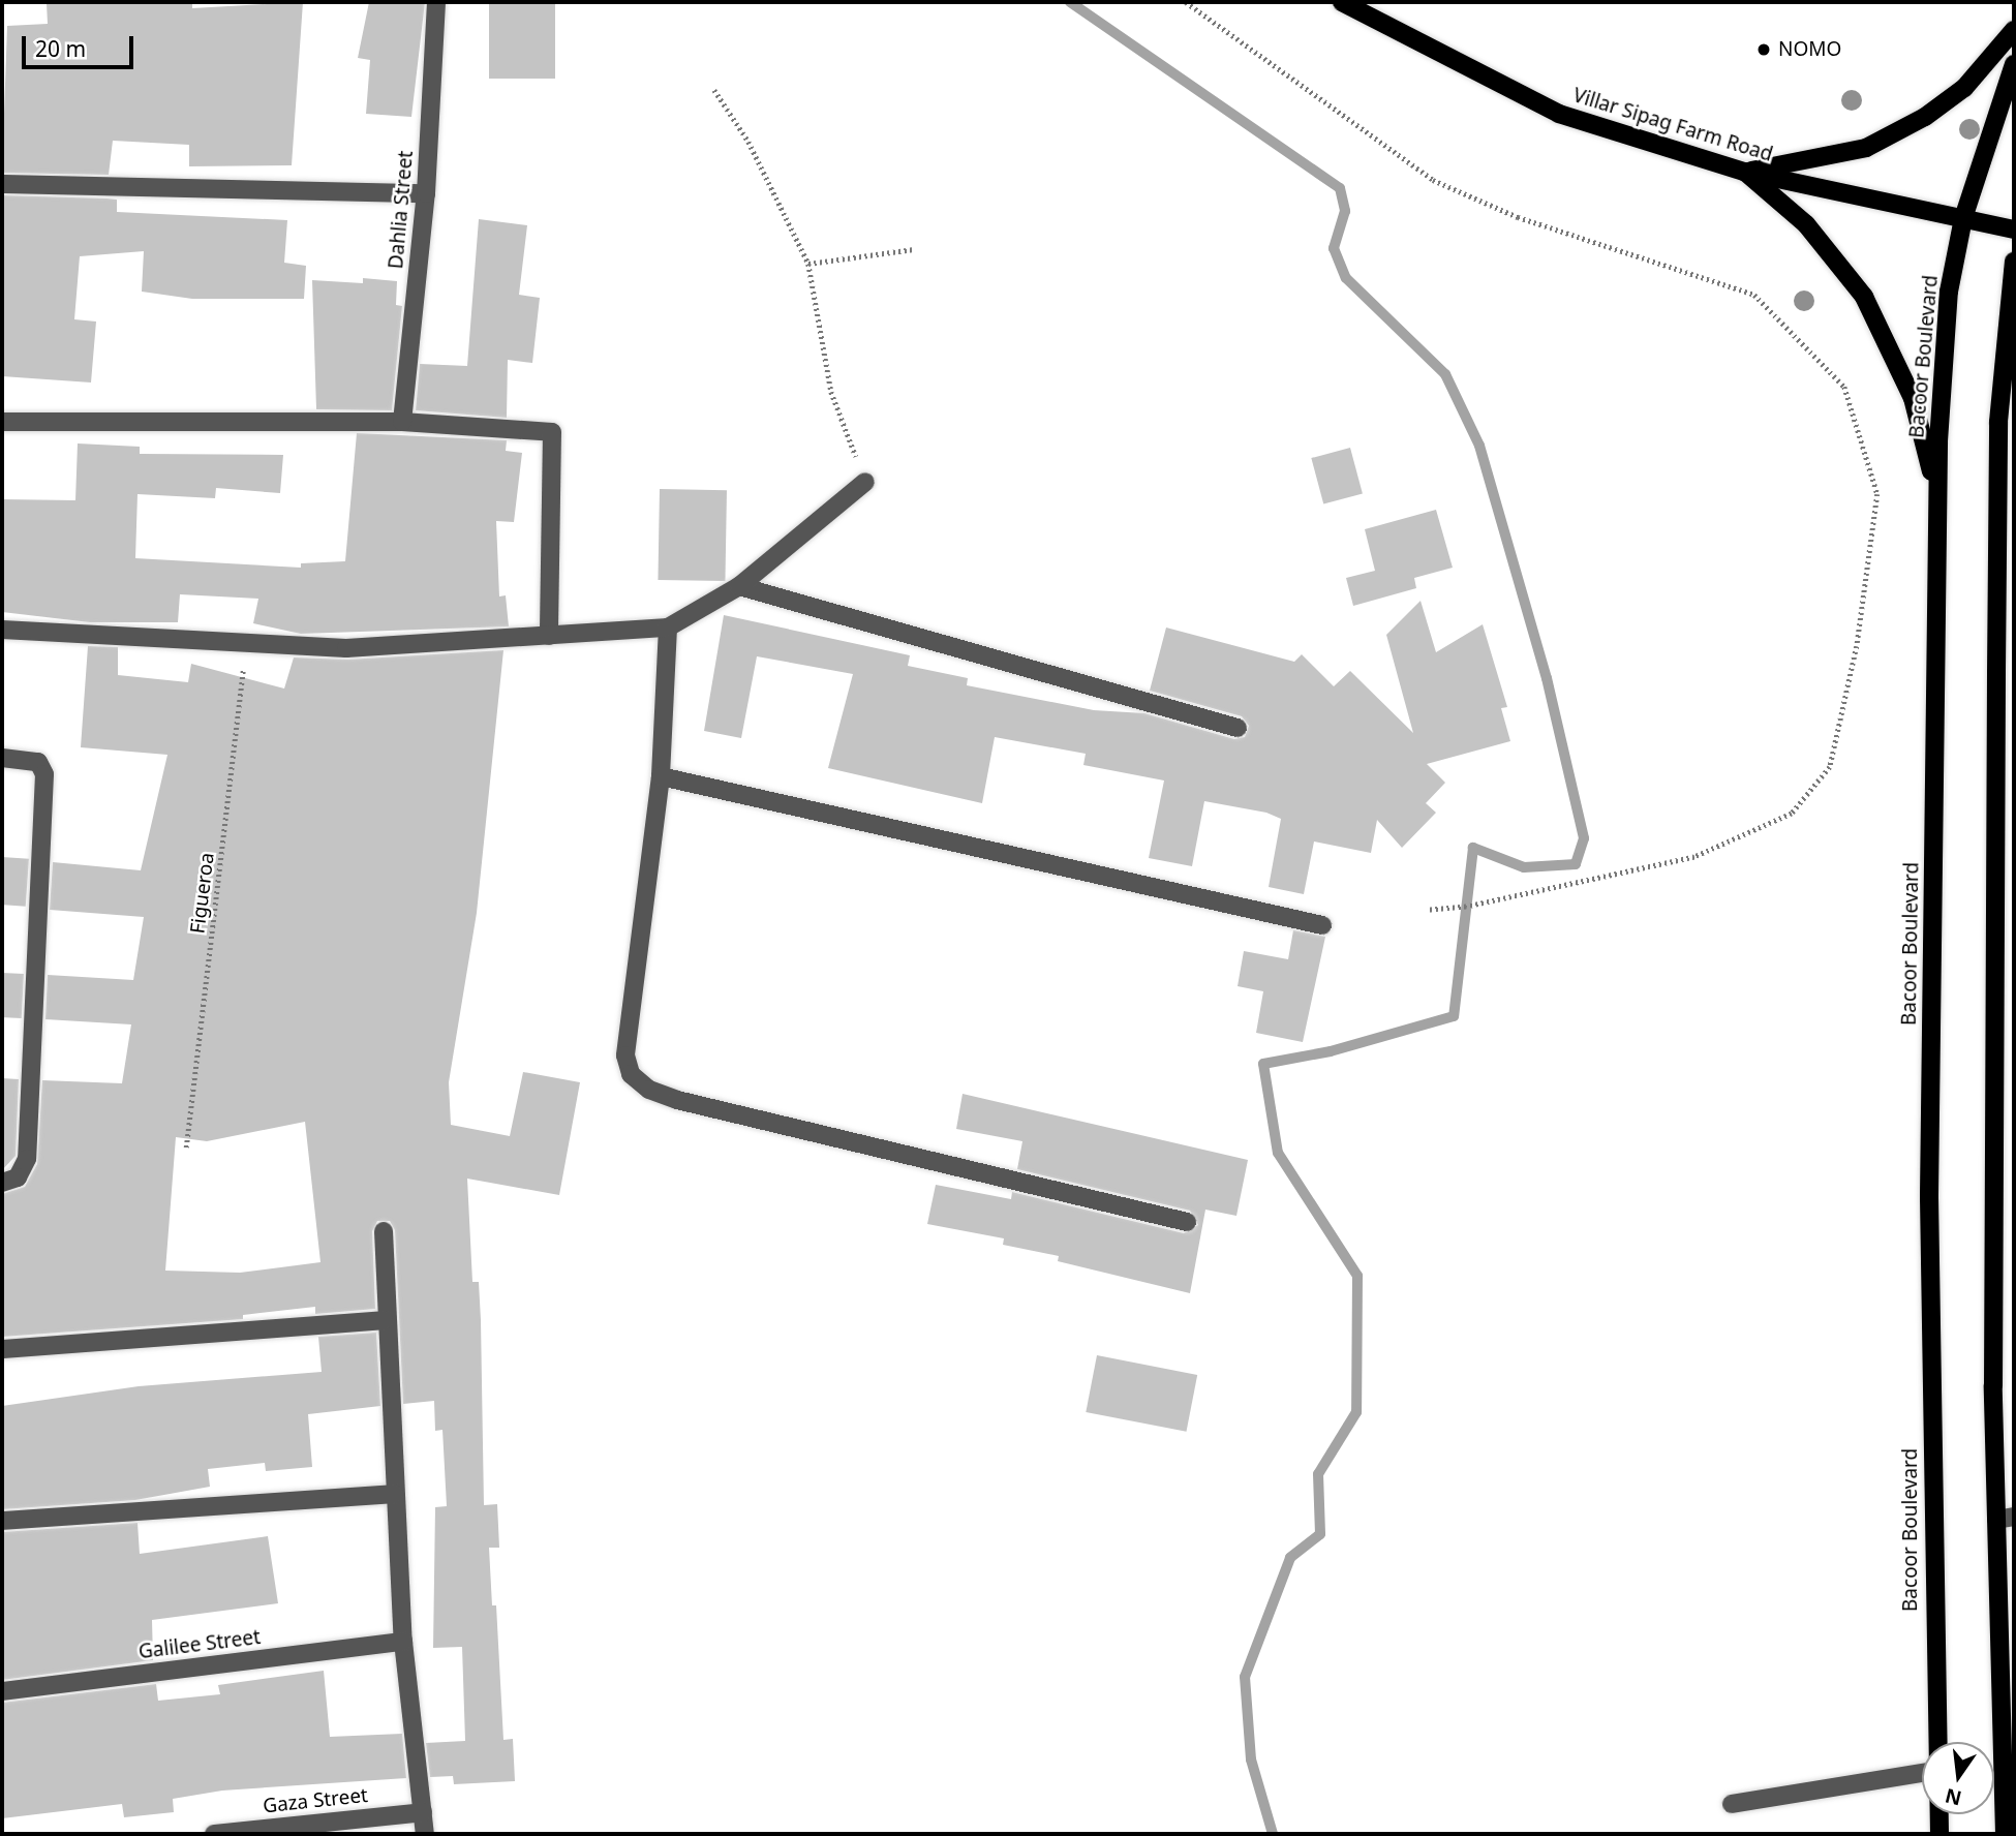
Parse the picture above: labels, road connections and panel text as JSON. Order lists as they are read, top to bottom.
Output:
{
  "streets": {
    "main road": ["Villar Sipag Farm Road", "Bacoor Boulevard"],
    "street": ["Dahlia Street", "Galilee Street", "Gaza Street"],
    "path": ["Figueroa"]
  },
  "crossings": [
    ["Villar Sipag Farm Road", "Bacoor Boulevard"]
  ],
  "places": ["NOMO"],
  "scale_bar": "20 m",
  "north": "bottom"
}
